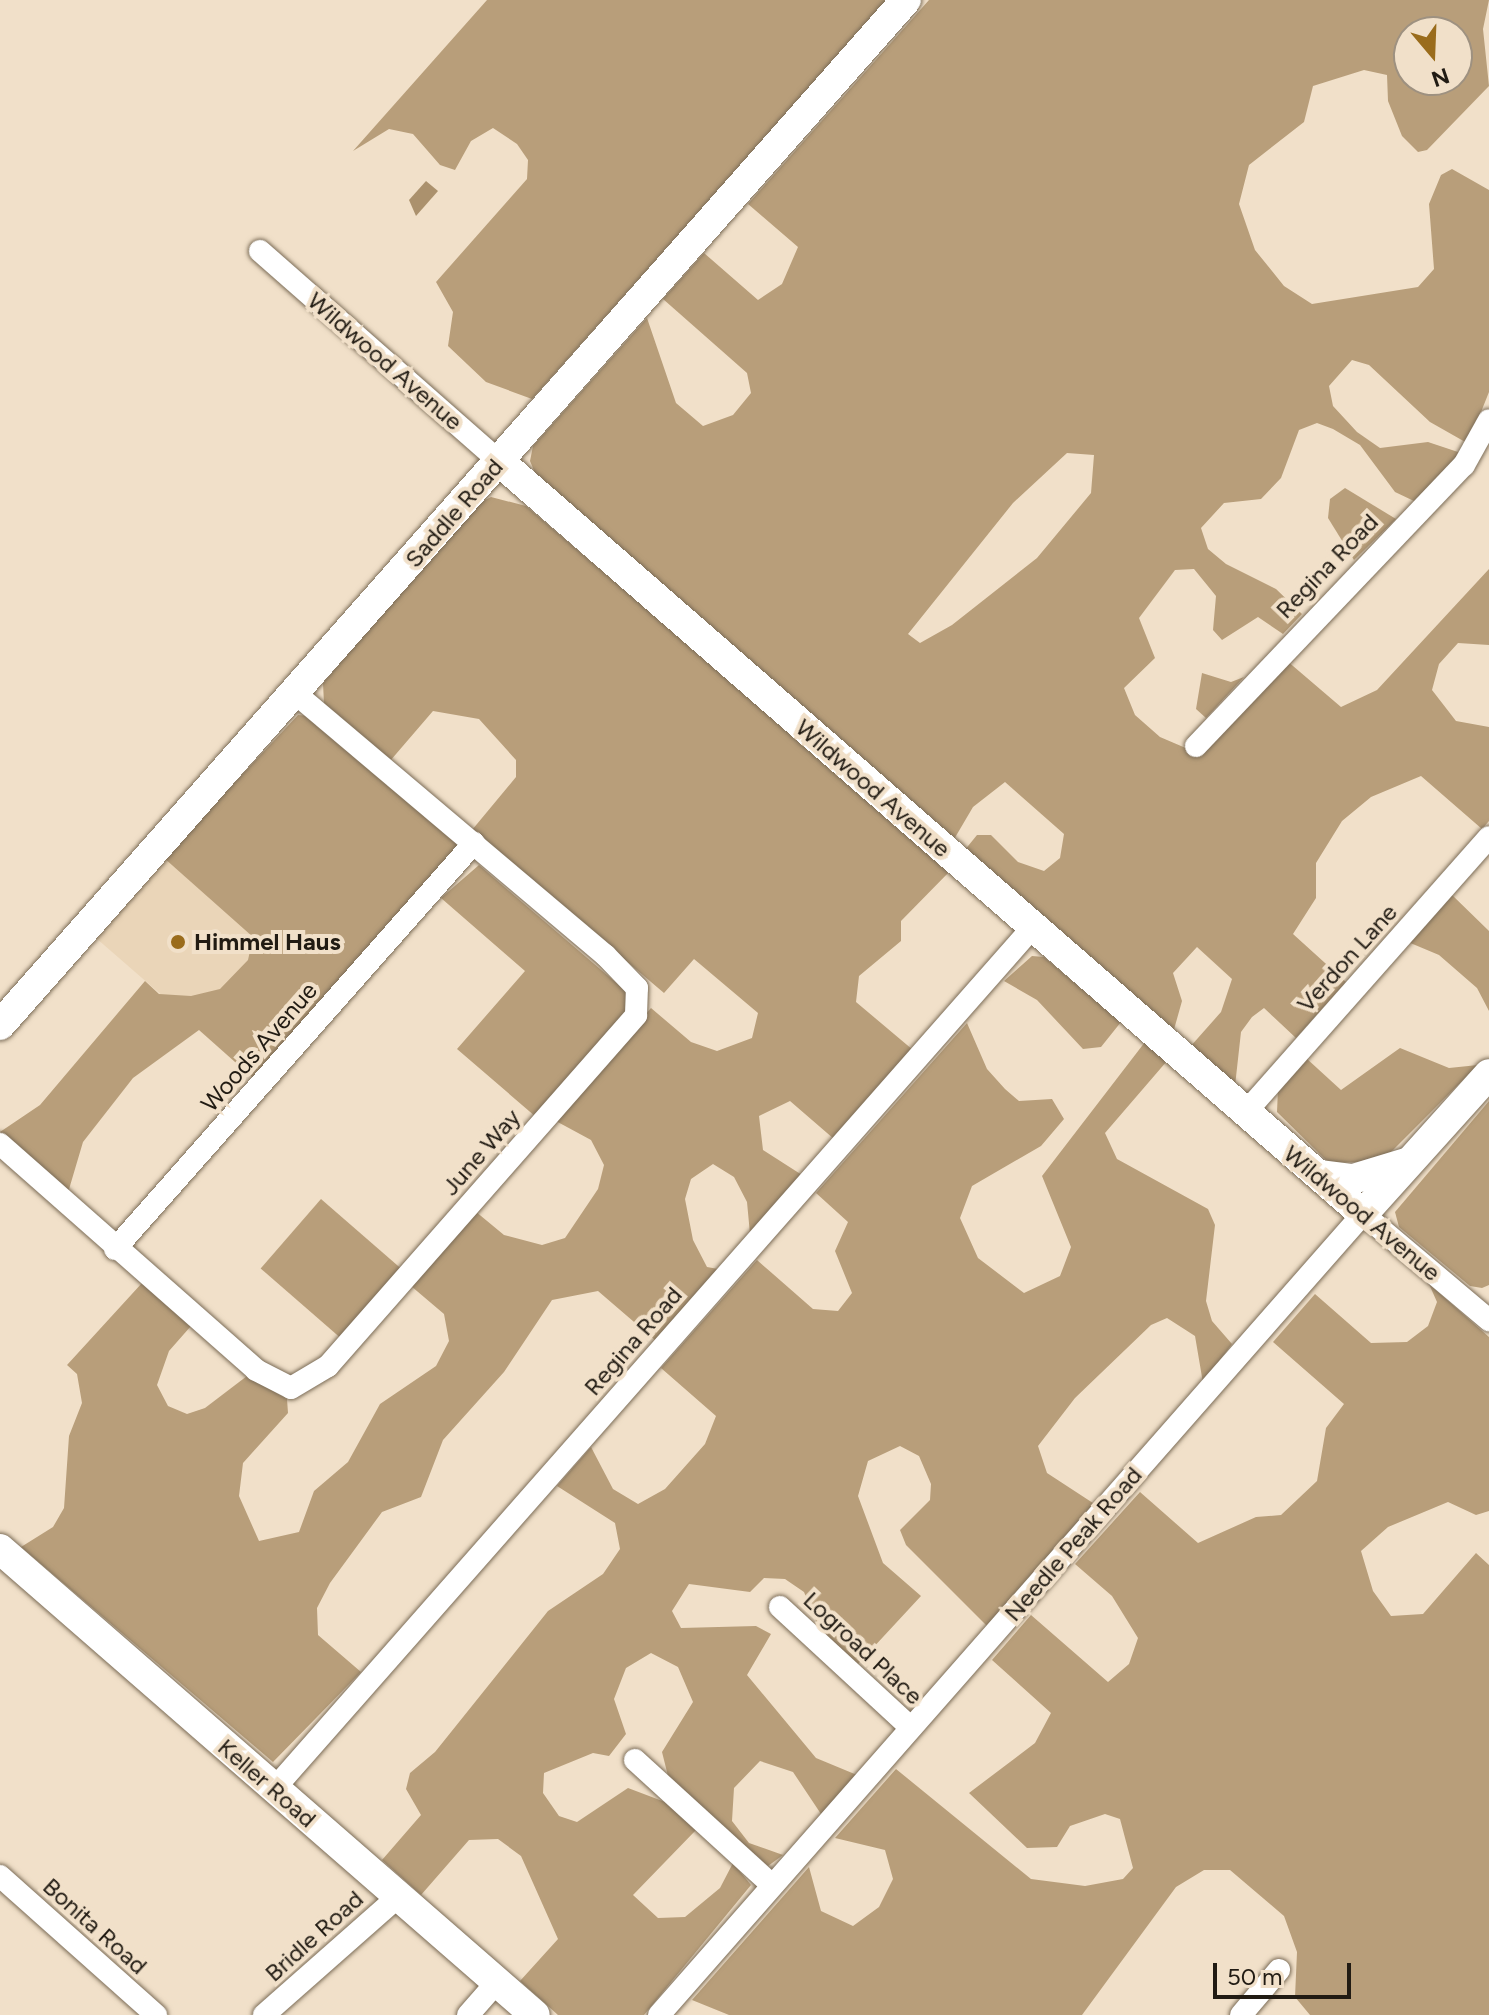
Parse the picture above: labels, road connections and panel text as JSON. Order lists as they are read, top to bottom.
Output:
{
  "streets": {
    "street": [
      "Wildwood Avenue",
      "Saddle Road",
      "Regina Road",
      "Verdon Lane",
      "Woods Avenue",
      "June Way",
      "Needle Peak Road",
      "Logroad Place",
      "Keller Road",
      "Bonita Road",
      "Bridle Road"
    ]
  },
  "crossings": [
    ["Wildwood Avenue", "Saddle Road"],
    ["Wildwood Avenue", "Regina Road"],
    ["Wildwood Avenue", "Verdon Lane"],
    ["Wildwood Avenue", "Needle Peak Road"],
    ["Saddle Road", "June Way"],
    ["Regina Road", "Keller Road"],
    ["Woods Avenue", "June Way"],
    ["Needle Peak Road", "Logroad Place"],
    ["Keller Road", "Bridle Road"]
  ],
  "places": ["Himmel Haus"],
  "scale_bar": "50 m",
  "north": "bottom"
}
